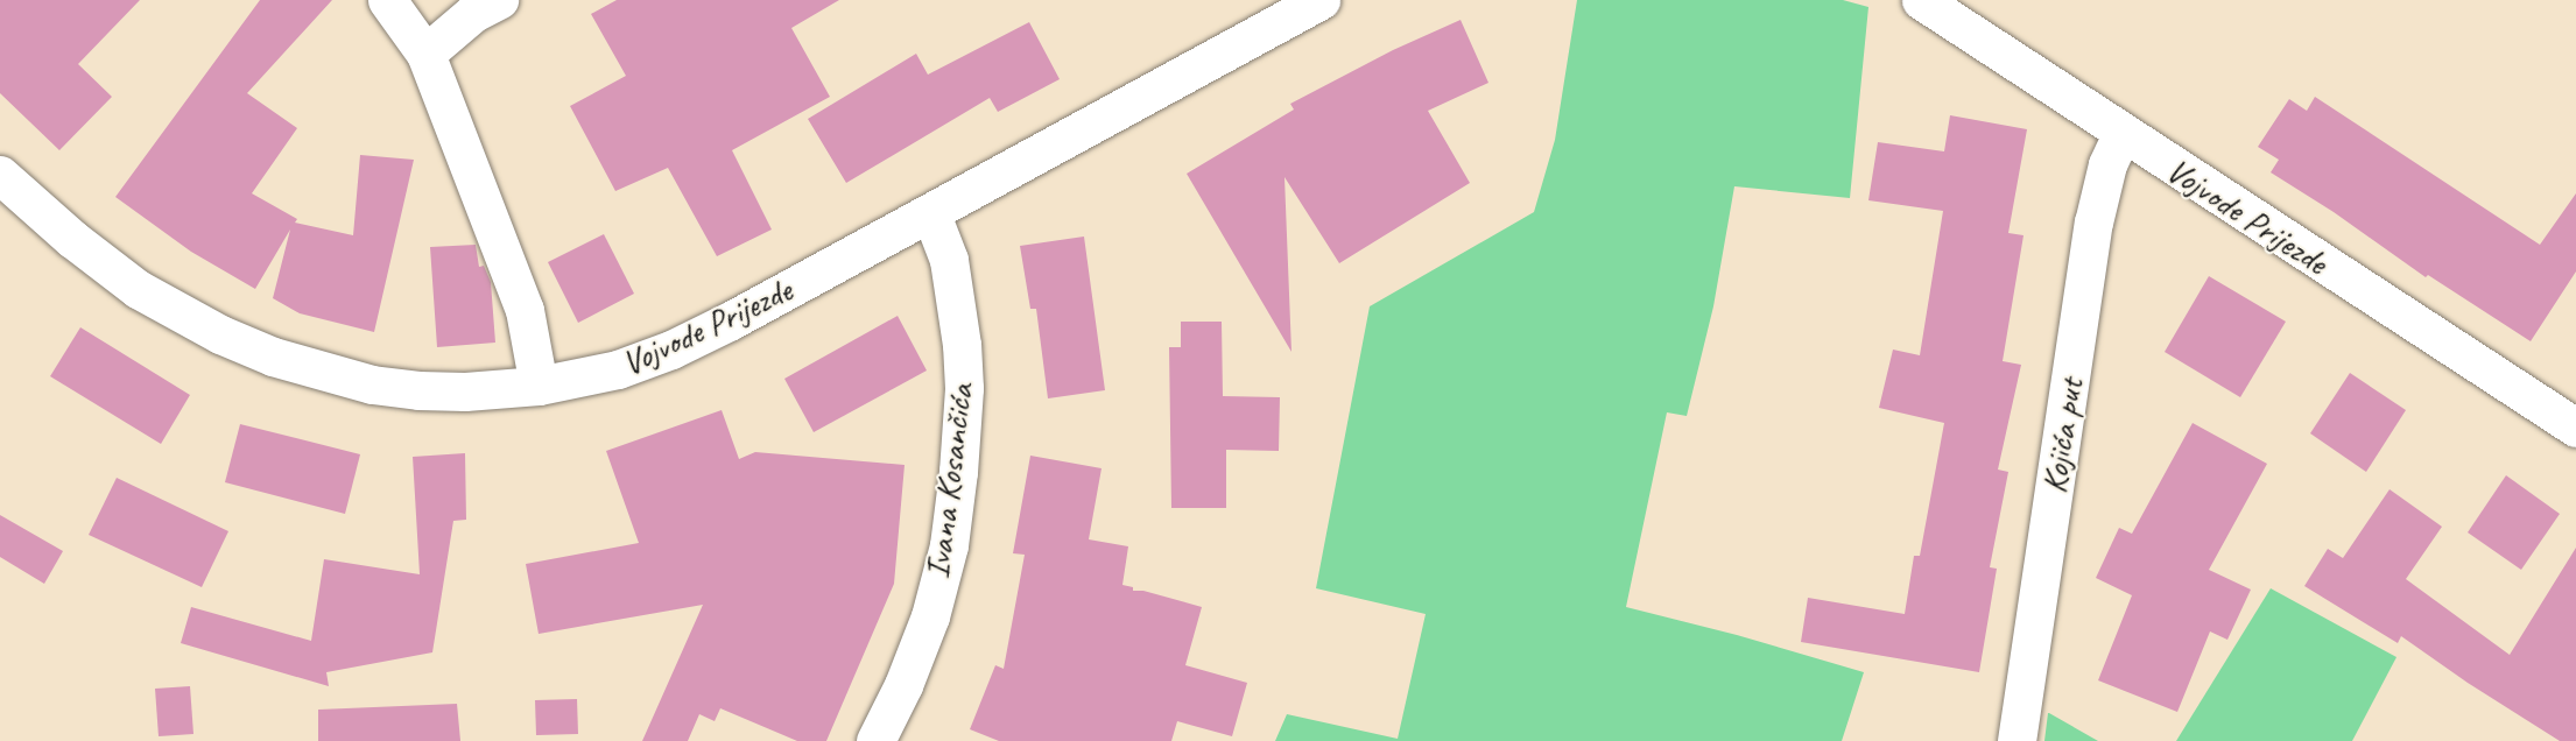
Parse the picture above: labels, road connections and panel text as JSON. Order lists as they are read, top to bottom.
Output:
{
  "streets": {
    "street": ["Vojvode Prijezde", "Kojića put", "Ivana Kosančića"]
  },
  "crossings": [
    ["Vojvode Prijezde", "Kojića put"],
    ["Vojvode Prijezde", "Ivana Kosančića"]
  ]
}
